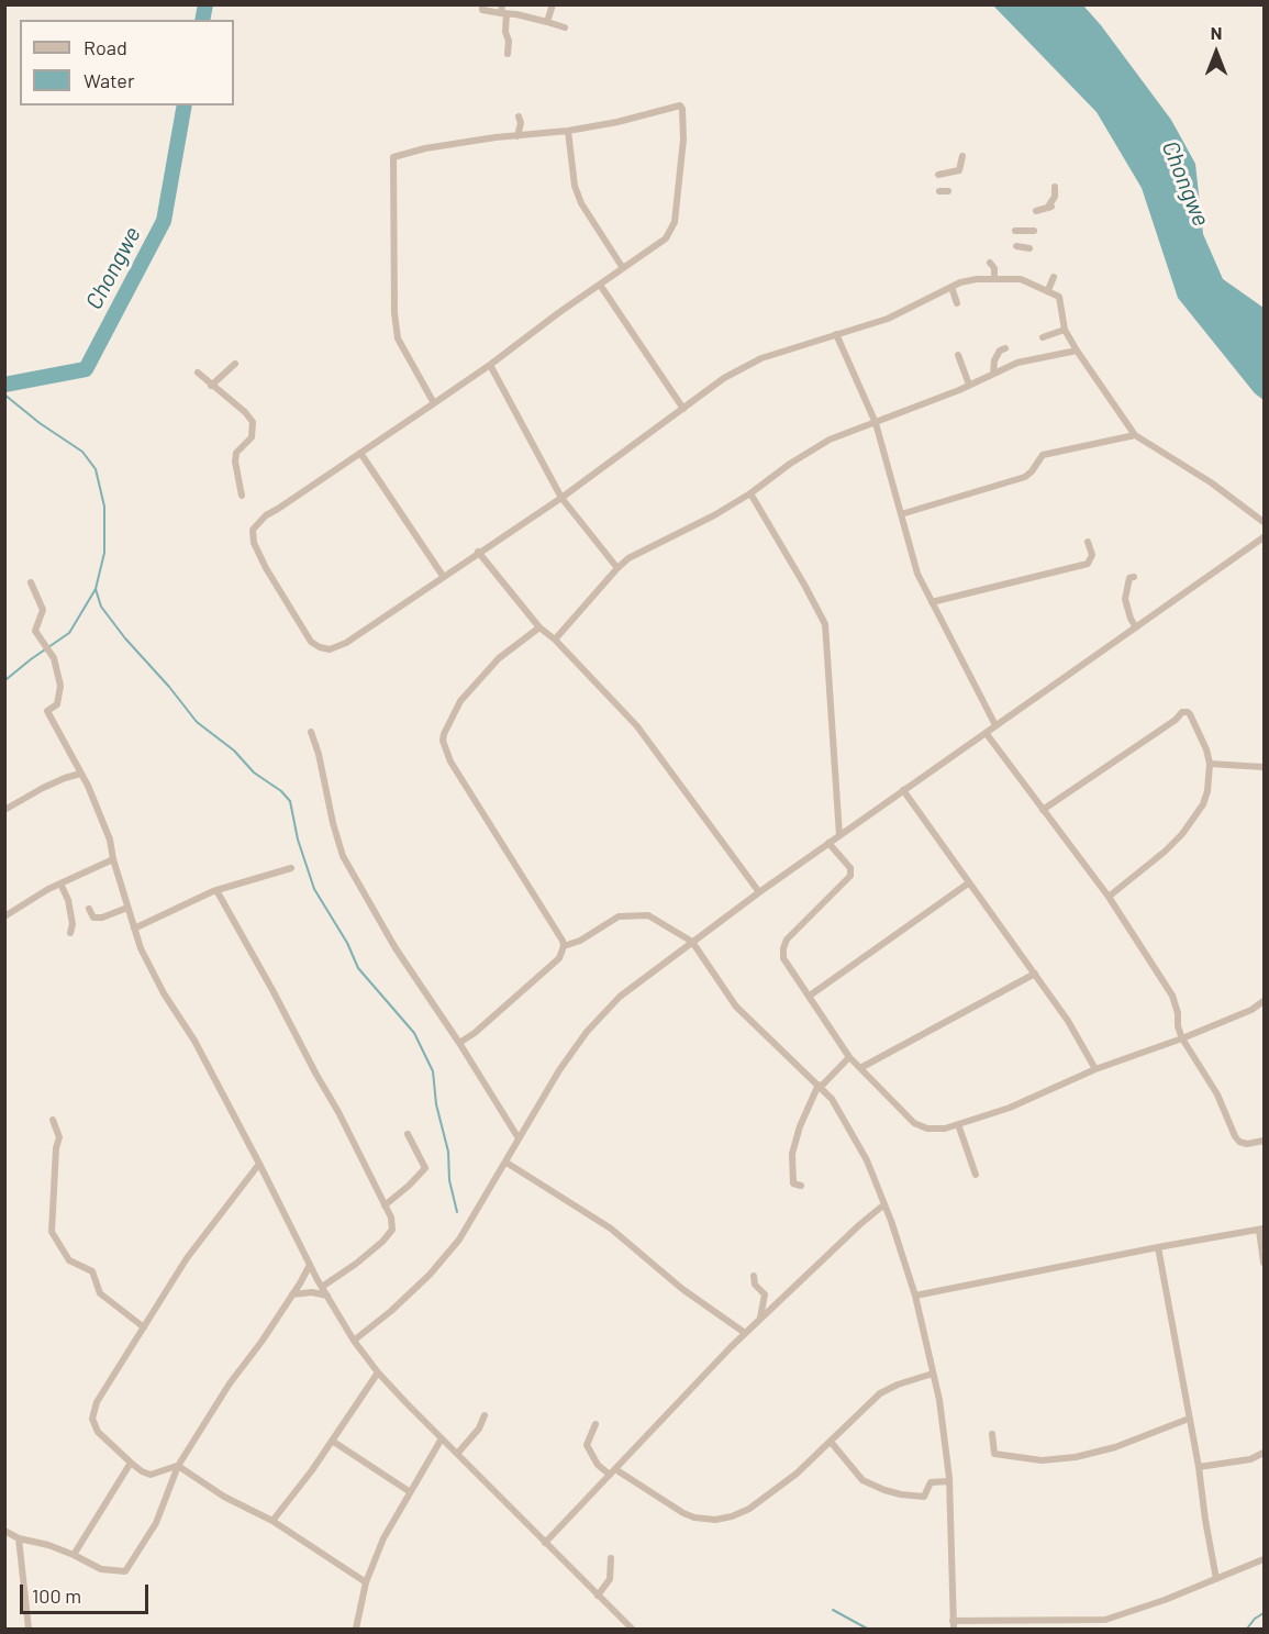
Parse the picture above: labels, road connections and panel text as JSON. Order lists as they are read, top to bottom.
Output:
{
  "water": ["Chongwe"],
  "legend": ["Road", "Water"],
  "scale_bar": "100 m",
  "north": "top"
}
